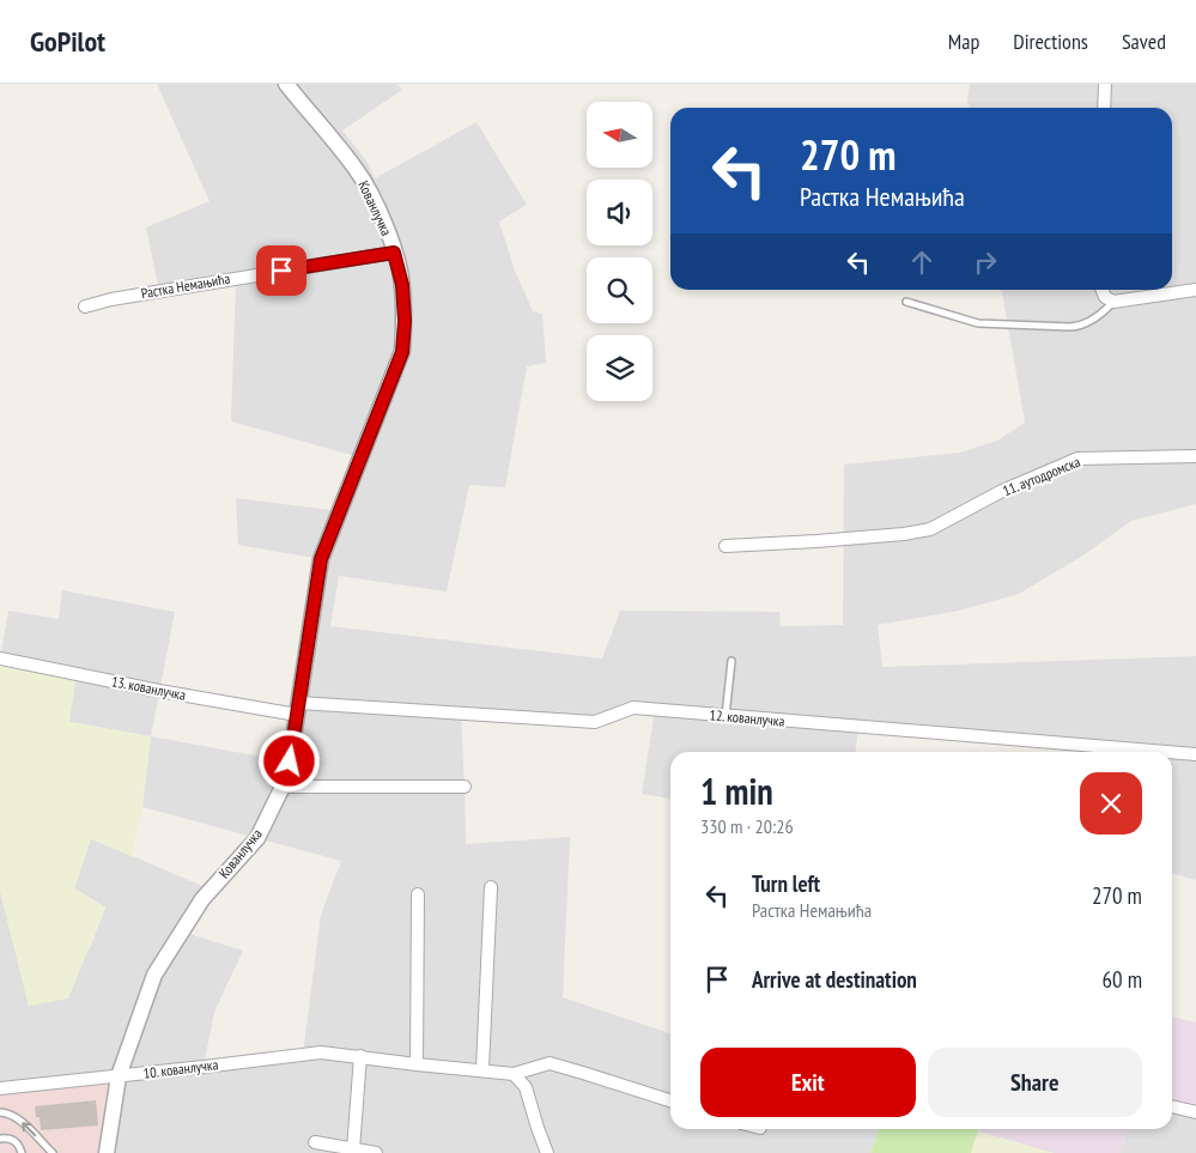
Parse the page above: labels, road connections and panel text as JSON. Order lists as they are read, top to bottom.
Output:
{
  "streets": {
    "street": [
      "Кованлучка",
      "Растка Немањића",
      "11. аутодромска",
      "13. кованлучка",
      "12. кованлучка",
      "10. кованлучка"
    ]
  },
  "crossings": [
    ["Кованлучка", "Растка Немањића"],
    ["Кованлучка", "13. кованлучка"],
    ["Кованлучка", "12. кованлучка"],
    ["Кованлучка", "10. кованлучка"],
    ["13. кованлучка", "12. кованлучка"]
  ],
  "north": "left",
  "page": {
    "header": "GoPilot",
    "nav": ["Map", "Directions", "Saved"],
    "turn": ["270 m", "Растка Немањића"],
    "heading": ["1 min", "330 m · 20:26"],
    "list": [
      {
        "name": "Turn left",
        "note": "Растка Немањића",
        "value": "270 m"
      },
      {
        "name": "Arrive at destination",
        "value": "60 m"
      }
    ],
    "buttons": ["Exit", "Share"]
  }
}
